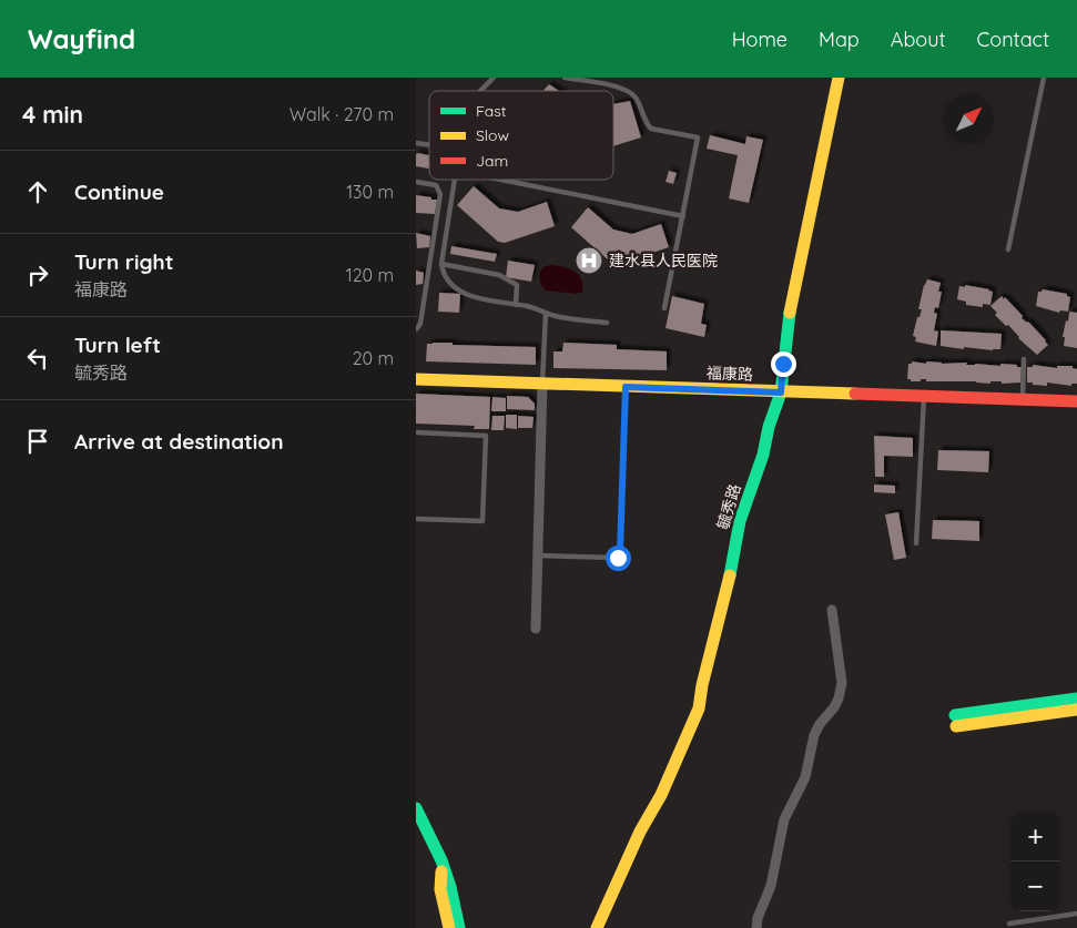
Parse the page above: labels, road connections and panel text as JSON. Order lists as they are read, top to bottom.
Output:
{
  "streets": {
    "street": ["福康路", "毓秀路"]
  },
  "crossings": [
    ["福康路", "毓秀路"]
  ],
  "places": {
    "hospital": ["建水县人民医院"]
  },
  "legend": ["Fast", "Slow", "Jam"],
  "north": "top right",
  "page": {
    "header": "Wayfind",
    "nav": [
      "Home",
      "Map",
      "About",
      "Contact"
    ],
    "heading": ["4 min", "Walk · 270 m"],
    "list": [
      ["Continue", "130 m"],
      ["Turn right", "福康路", "120 m"],
      ["Turn left", "毓秀路", "20 m"],
      "Arrive at destination"
    ],
    "map_buttons": ["+", "−"]
  }
}
